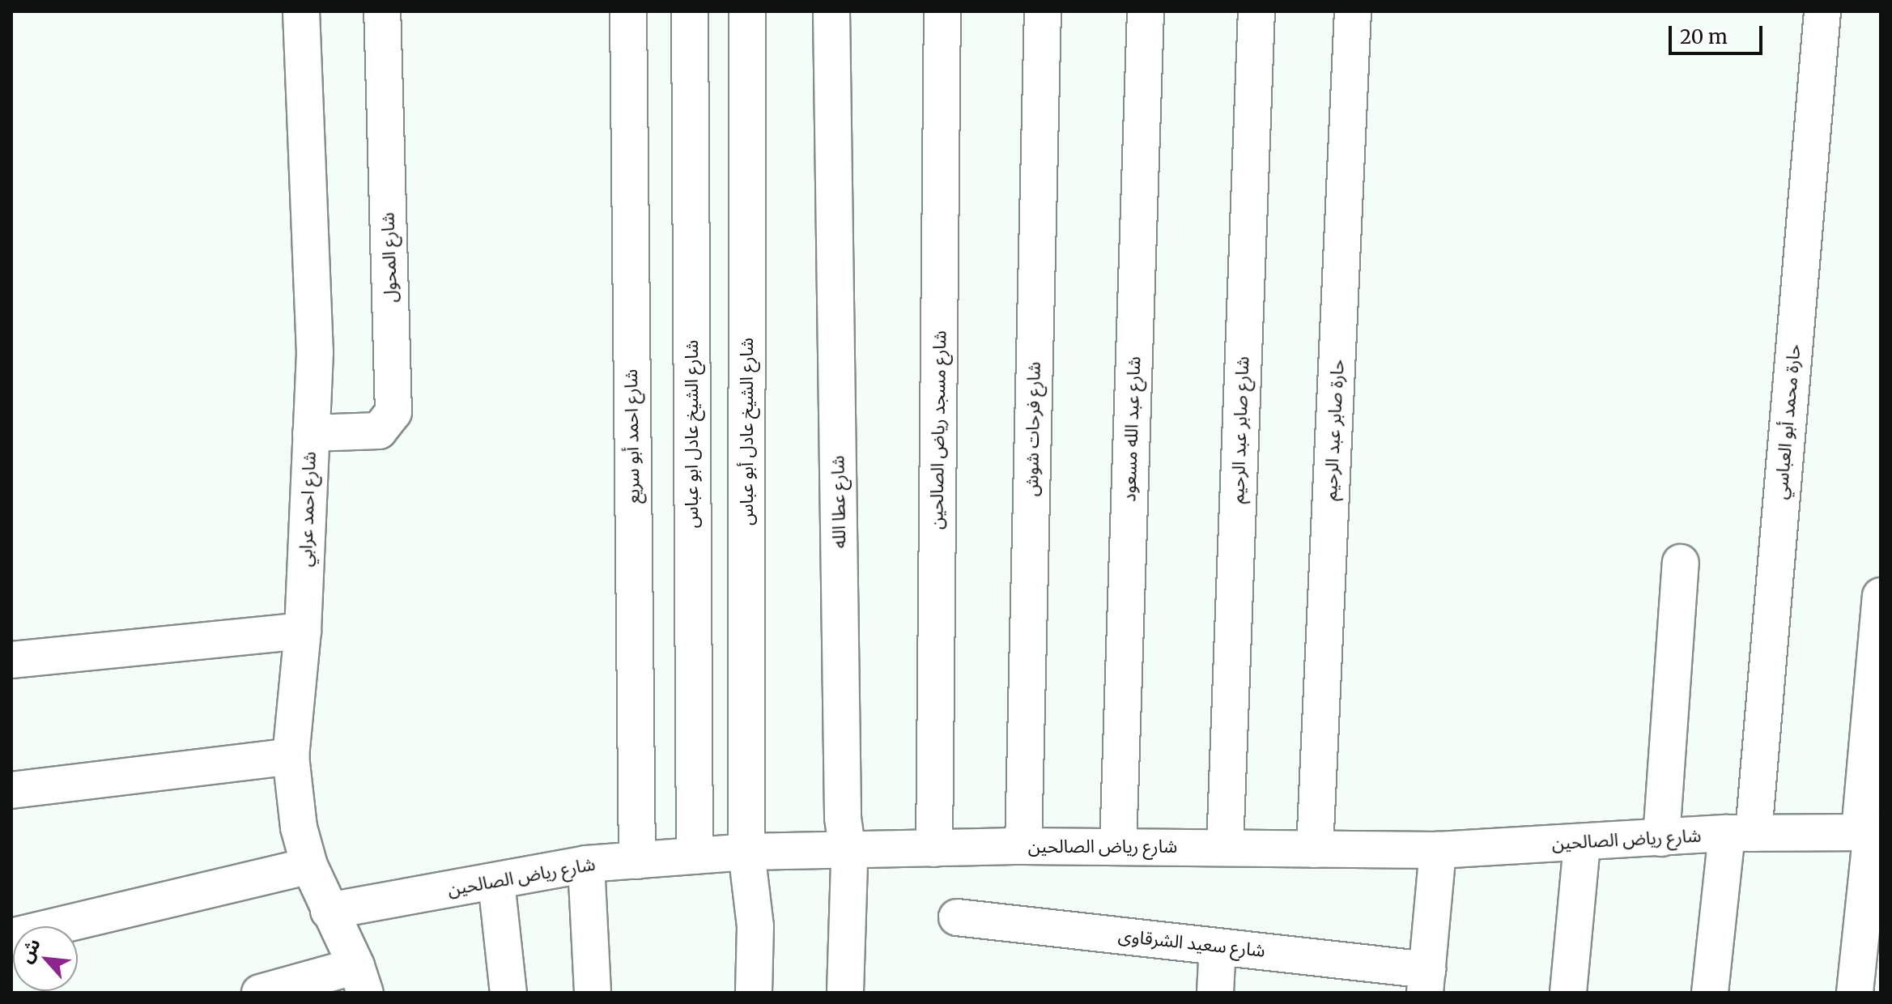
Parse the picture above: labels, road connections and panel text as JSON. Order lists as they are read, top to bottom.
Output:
{
  "streets": {
    "street": [
      "شارع المحول",
      "حارة محمد أبو العباسي",
      "شارع فرحات شوش",
      "شارع عبد الله مسعود",
      "شارع مسجد رياض الصالحين",
      "شارع صابر عبد الرحيم",
      "حارة صابر عبد الرحيم",
      "شارع الشيخ عادل أبو عباس",
      "شارع الشيخ عادل ابو عباس",
      "شارع احمد أبو سريع",
      "شارع عطا الله",
      "شارع احمد عرابي",
      "شارع رياض الصالحين",
      "شارع سعيد الشرقاوى"
    ]
  },
  "crossings": [
    ["شارع المحول", "شارع احمد عرابي"],
    ["حارة محمد أبو العباسي", "شارع رياض الصالحين"],
    ["شارع فرحات شوش", "شارع رياض الصالحين"],
    ["شارع عبد الله مسعود", "شارع رياض الصالحين"],
    ["شارع مسجد رياض الصالحين", "شارع رياض الصالحين"],
    ["شارع صابر عبد الرحيم", "شارع رياض الصالحين"],
    ["حارة صابر عبد الرحيم", "شارع رياض الصالحين"],
    ["شارع الشيخ عادل أبو عباس", "شارع رياض الصالحين"],
    ["شارع الشيخ عادل ابو عباس", "شارع رياض الصالحين"],
    ["شارع احمد أبو سريع", "شارع رياض الصالحين"],
    ["شارع عطا الله", "شارع رياض الصالحين"],
    ["شارع احمد عرابي", "شارع رياض الصالحين"]
  ],
  "scale_bar": "20 m",
  "north": "top left"
}
